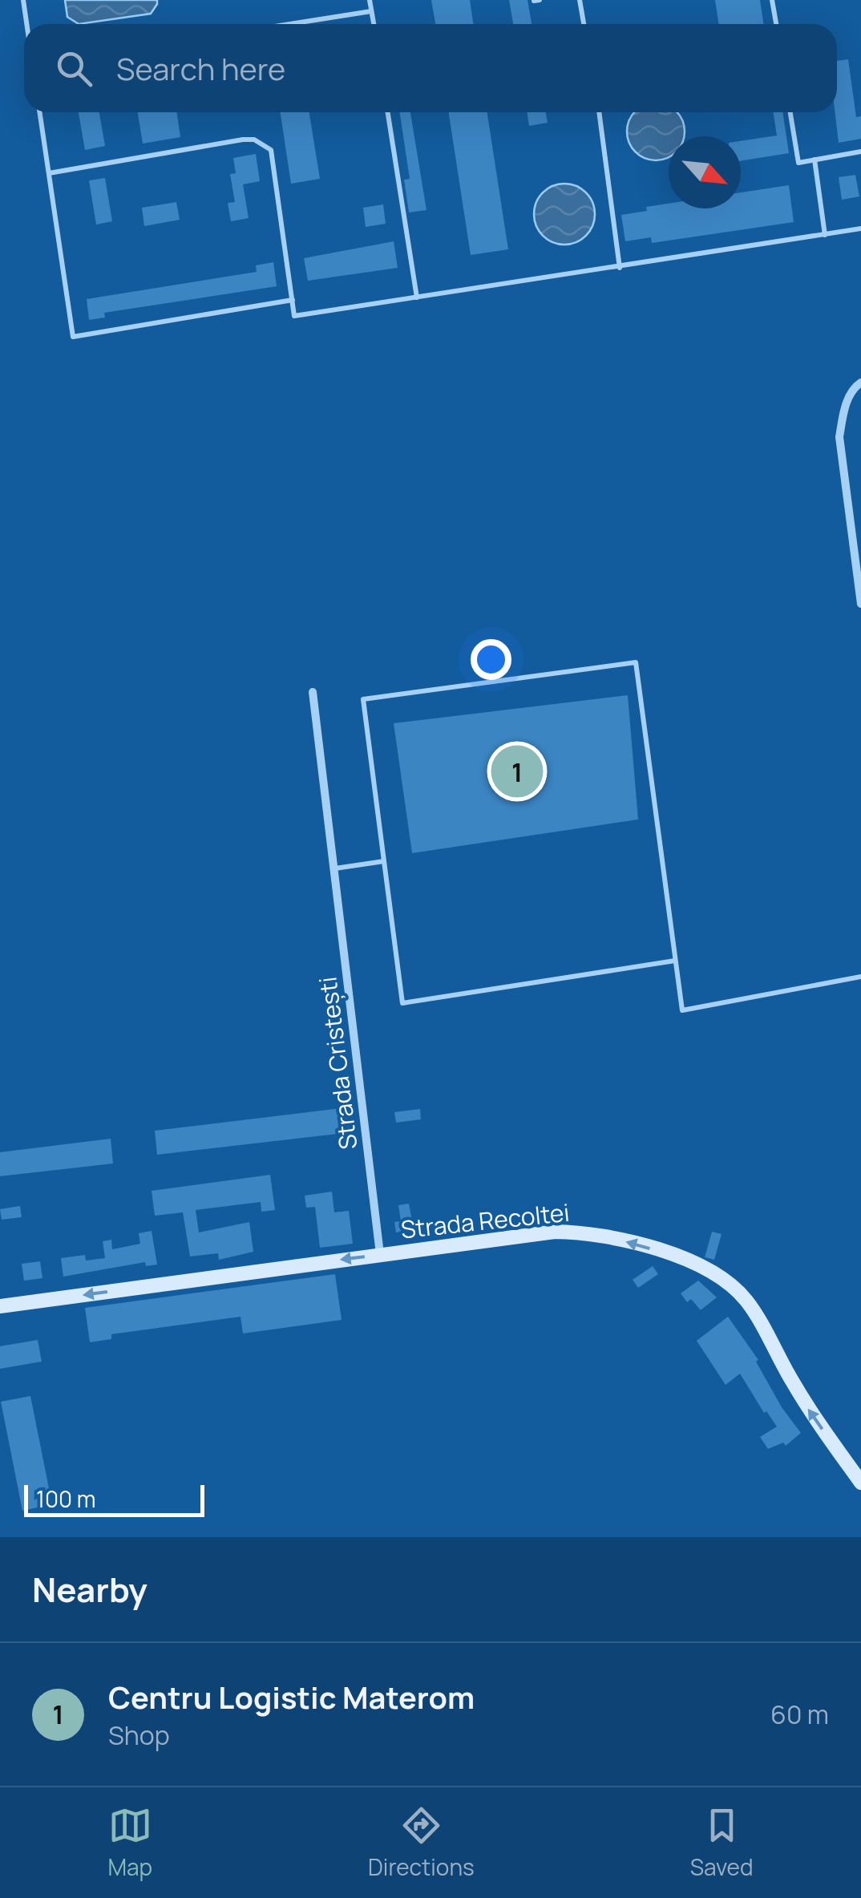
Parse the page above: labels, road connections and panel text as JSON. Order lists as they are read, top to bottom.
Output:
{
  "streets": {
    "street": ["Strada Cristești", "Strada Recoltei"]
  },
  "crossings": [
    ["Strada Cristești", "Strada Recoltei"]
  ],
  "one_way": ["Strada Recoltei"],
  "scale_bar": "100 m",
  "north": "bottom right",
  "page": {
    "search": "Search here",
    "pins": "1",
    "scale": "100 m",
    "heading": "Nearby",
    "list": [
      {
        "mark": "1",
        "name": "Centru Logistic Materom",
        "note": "Shop",
        "value": "60 m"
      }
    ],
    "nav": ["Map", "Directions", "Saved"]
  }
}
